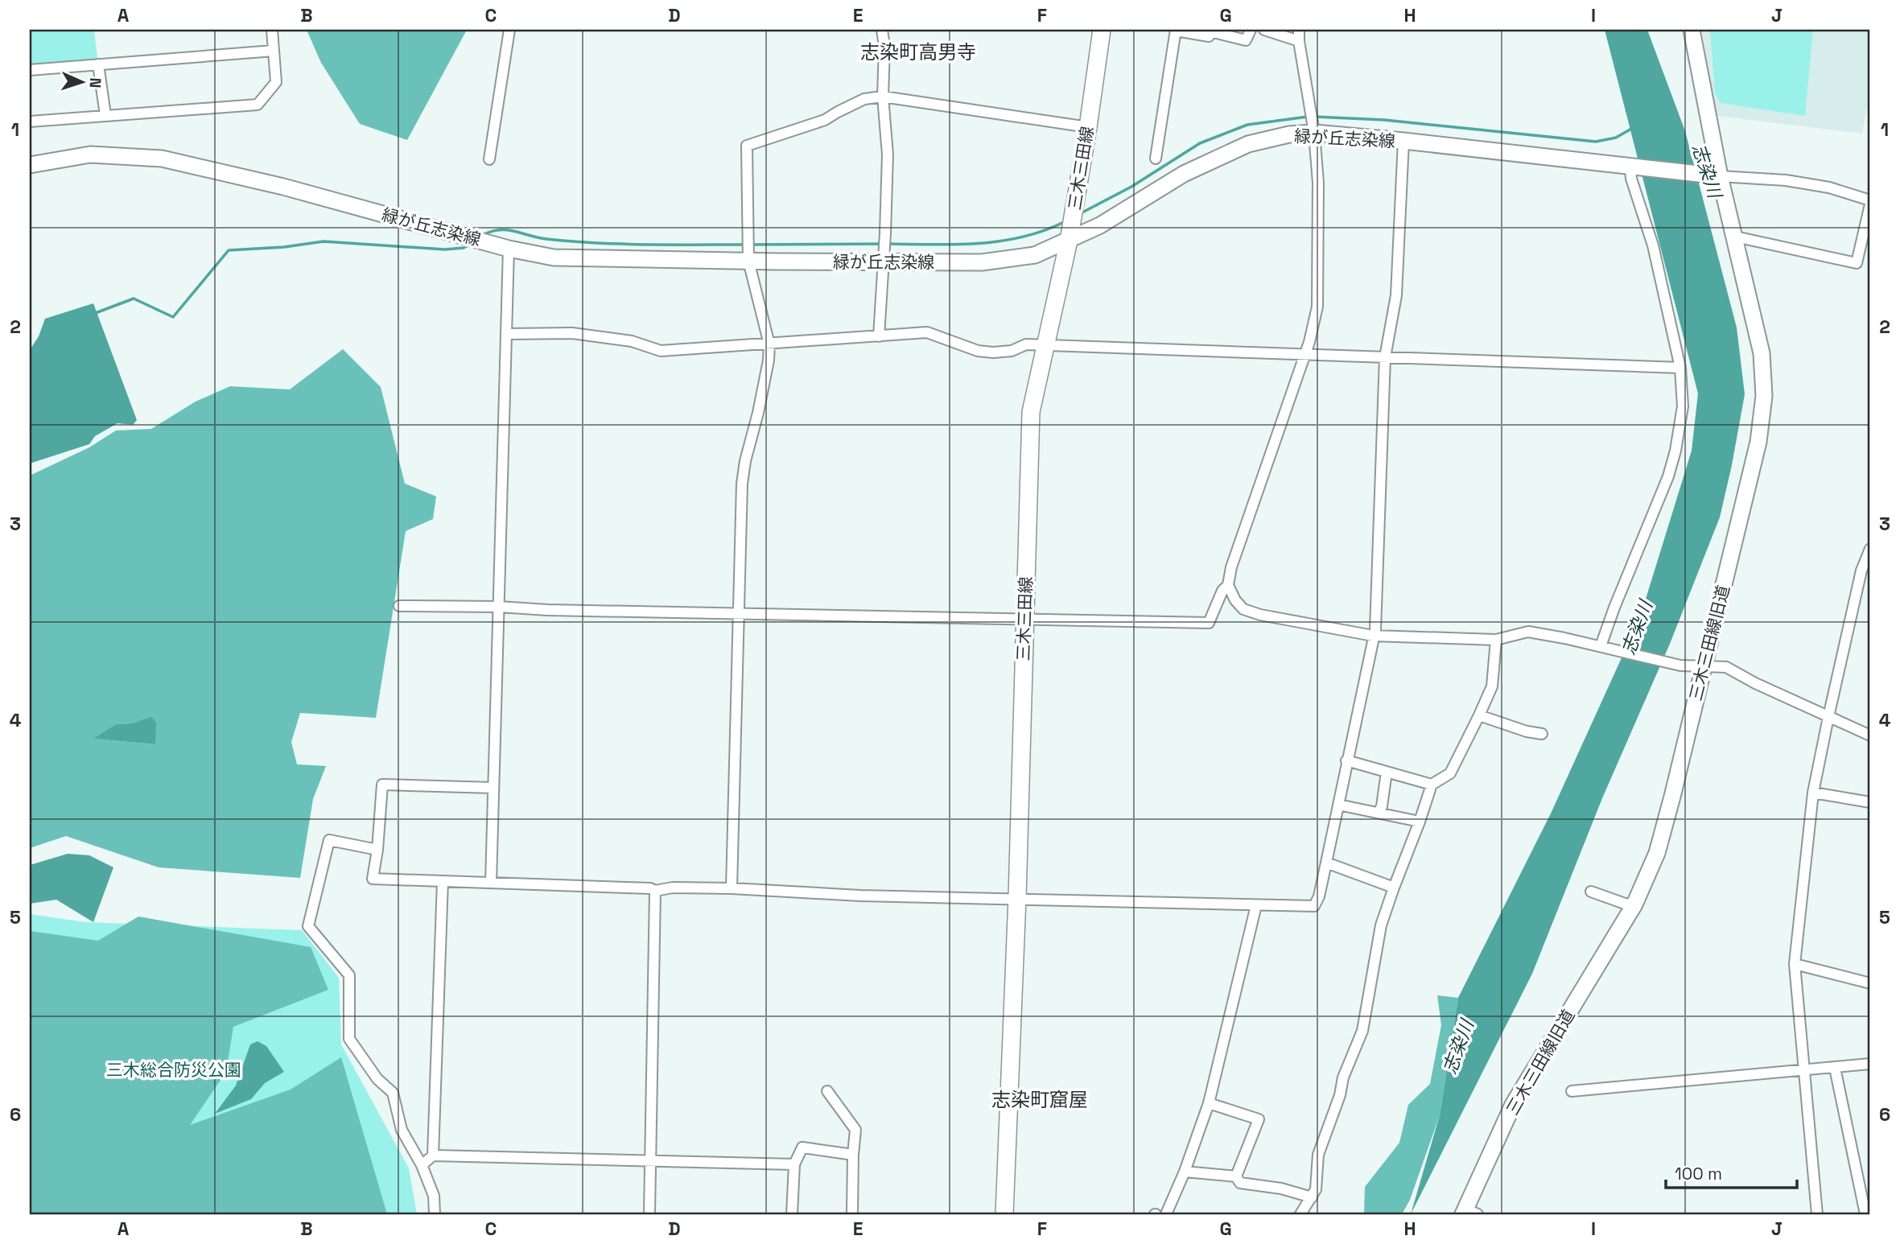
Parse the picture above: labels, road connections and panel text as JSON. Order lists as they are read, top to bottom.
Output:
{
  "streets": {
    "main road": ["三木三田線"],
    "street": ["緑が丘志染線", "三木三田線旧道"]
  },
  "crossings": [
    ["緑が丘志染線", "三木三田線"],
    ["緑が丘志染線", "三木三田線旧道"]
  ],
  "districts": ["志染町高男寺", "志染町窟屋"],
  "water": ["志染川"],
  "parks": ["三木総合防災公園"],
  "scale_bar": "100 m",
  "north": "right",
  "grid": {
    "columns": [
      "A",
      "B",
      "C",
      "D",
      "E",
      "F",
      "G",
      "H",
      "I",
      "J"
    ],
    "rows": [
      "1",
      "2",
      "3",
      "4",
      "5",
      "6"
    ]
  }
}
